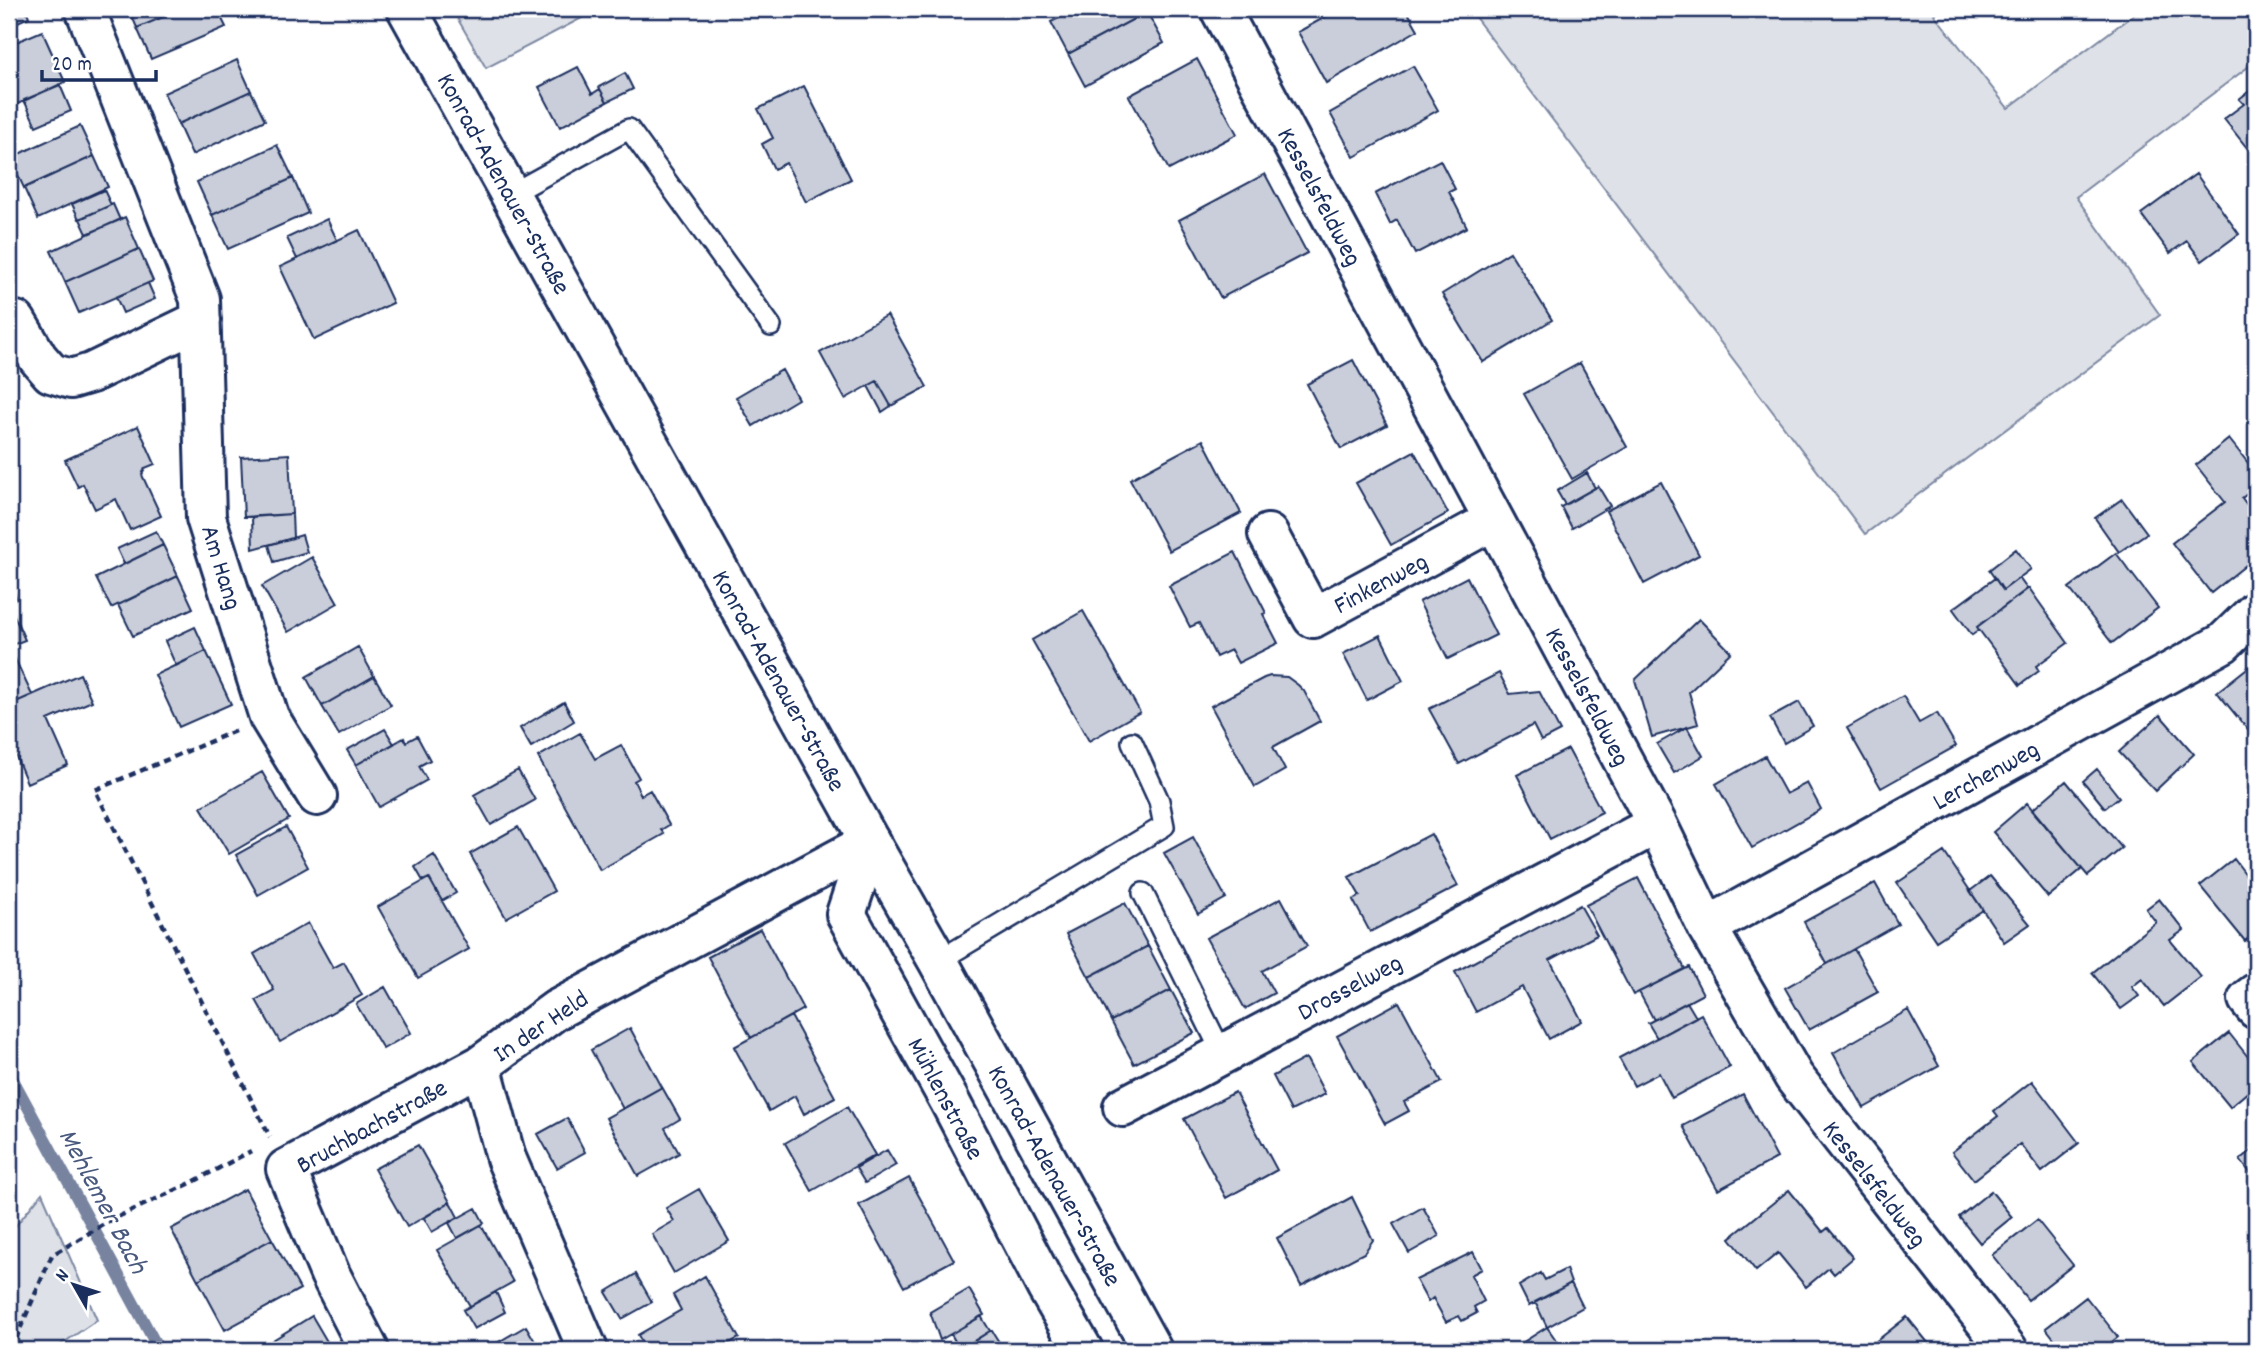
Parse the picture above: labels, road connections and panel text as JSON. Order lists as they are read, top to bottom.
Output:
{
  "streets": {
    "street": [
      "Konrad-Adenauer-Straße",
      "Kesselsfeldweg",
      "Am Hang",
      "Finkenweg",
      "Lerchenweg",
      "Drosselweg",
      "In der Held",
      "Mühlenstraße",
      "Bruchbachstraße"
    ]
  },
  "crossings": [
    ["Konrad-Adenauer-Straße", "In der Held"],
    ["Konrad-Adenauer-Straße", "Mühlenstraße"],
    ["Kesselsfeldweg", "Finkenweg"],
    ["Kesselsfeldweg", "Lerchenweg"],
    ["Kesselsfeldweg", "Drosselweg"],
    ["In der Held", "Mühlenstraße"],
    ["In der Held", "Bruchbachstraße"]
  ],
  "water": ["Mehlemer Bach"],
  "scale_bar": "20 m",
  "north": "top left"
}
